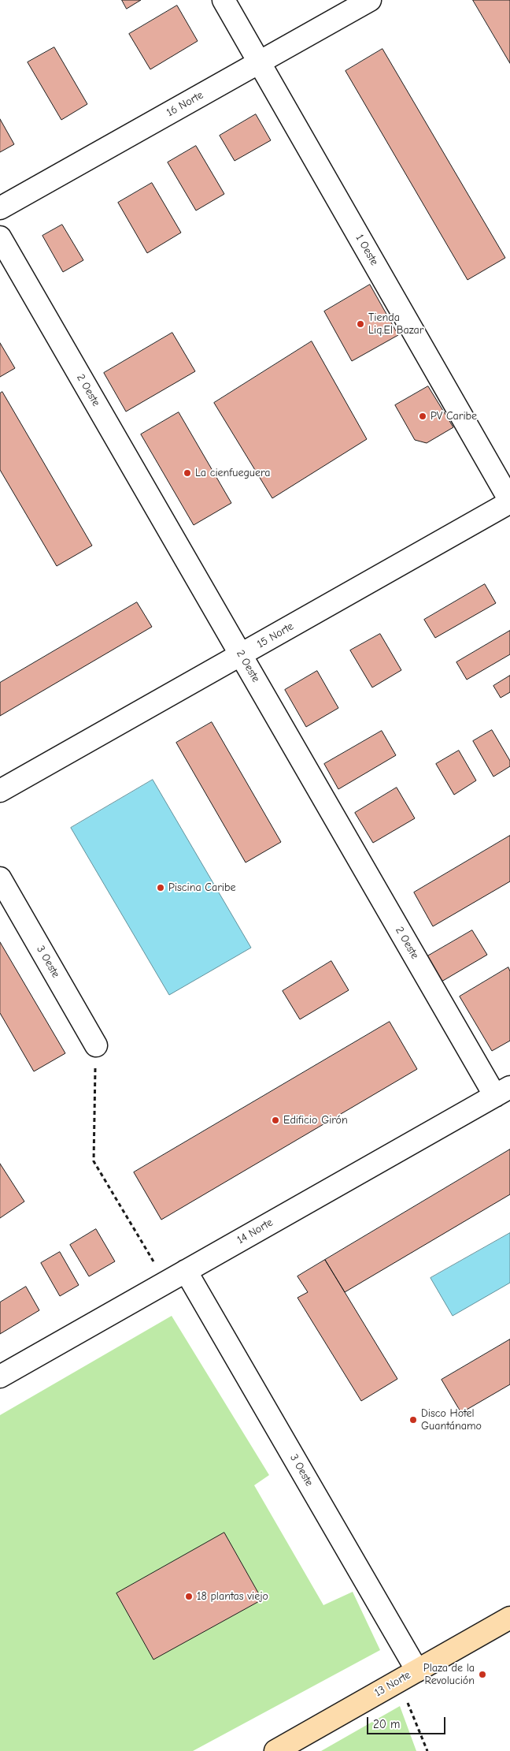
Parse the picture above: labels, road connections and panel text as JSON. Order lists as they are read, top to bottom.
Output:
{
  "streets": {
    "main road": ["13 Norte"],
    "street": [
      "16 Norte",
      "1 Oeste",
      "2 Oeste",
      "15 Norte",
      "3 Oeste",
      "14 Norte"
    ]
  },
  "crossings": [
    ["16 Norte", "1 Oeste"],
    ["1 Oeste", "15 Norte"],
    ["2 Oeste", "15 Norte"],
    ["2 Oeste", "14 Norte"],
    ["3 Oeste", "14 Norte"],
    ["3 Oeste", "13 Norte"]
  ],
  "places": [
    "Tienda Liq.El Bazar",
    "PV Caribe",
    "La cienfueguera",
    "Piscina Caribe",
    "Edificio Girón",
    "Disco Hotel Guantánamo",
    "18 plantas viejo",
    "Plaza de la Revolución"
  ],
  "scale_bar": "20 m"
}
